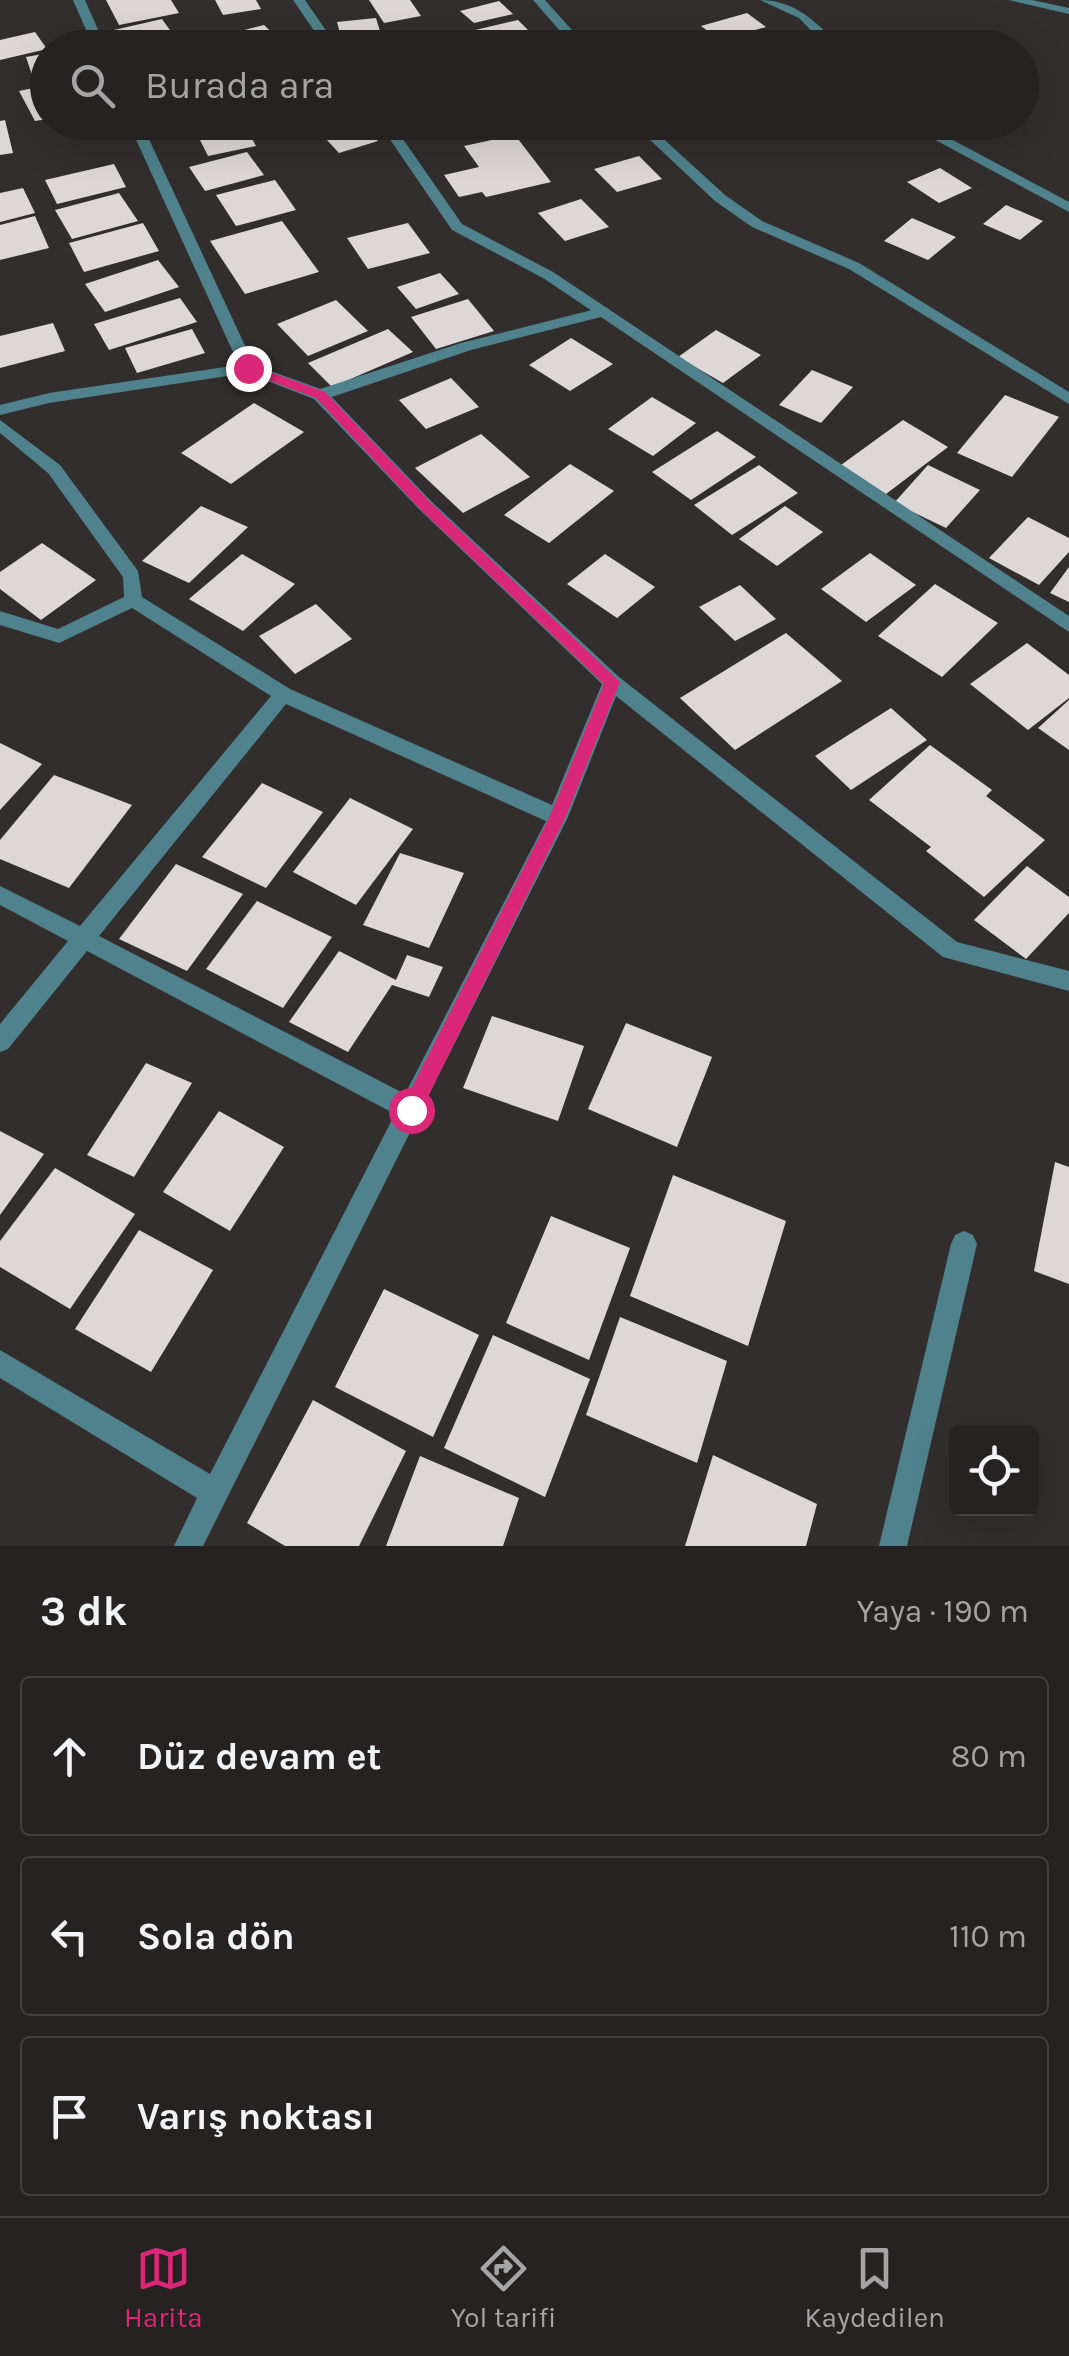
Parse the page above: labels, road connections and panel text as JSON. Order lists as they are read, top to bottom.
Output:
{
  "page": {
    "search": "Burada ara",
    "heading": ["3 dk", "Yaya · 190 m"],
    "list": [
      ["Düz devam et", "80 m"],
      ["Sola dön", "110 m"],
      "Varış noktası"
    ],
    "nav": ["Harita", "Yol tarifi", "Kaydedilen"]
  }
}
